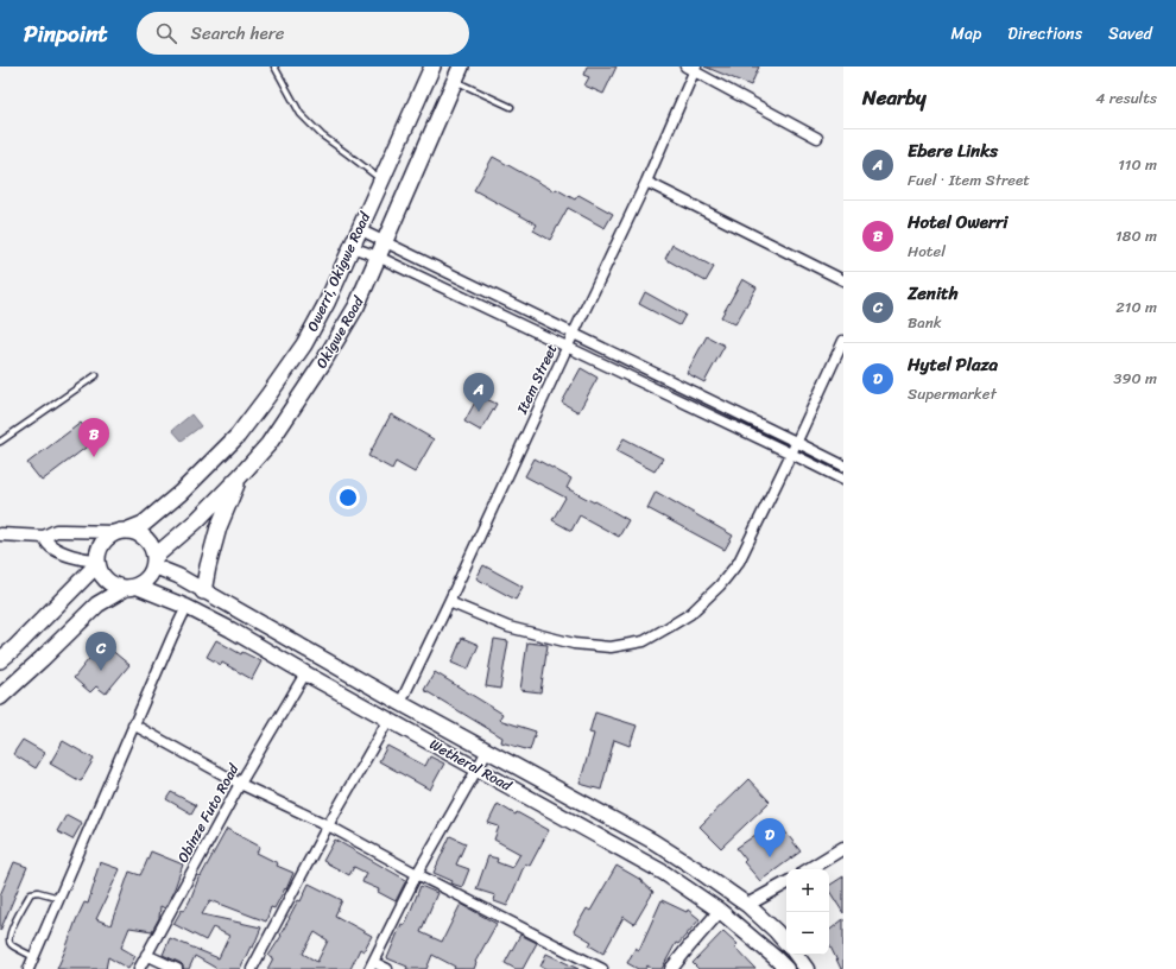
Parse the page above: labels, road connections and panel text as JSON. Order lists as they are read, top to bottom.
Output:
{
  "streets": {
    "main road": ["Owerri, Okigwe Road", "Okigwe Road", "Wetheral Road"],
    "street": ["Item Street", "Obinze Futo Road"]
  },
  "crossings": [
    ["Owerri, Okigwe Road", "Okigwe Road"],
    ["Owerri, Okigwe Road", "Wetheral Road"],
    ["Okigwe Road", "Wetheral Road"],
    ["Item Street", "Wetheral Road"],
    ["Wetheral Road", "Obinze Futo Road"]
  ],
  "page": {
    "header": "Pinpoint",
    "search": "Search here",
    "nav": ["Map", "Directions", "Saved"],
    "heading": ["Nearby", "4 results"],
    "list": [
      {
        "mark": "A",
        "name": "Ebere Links",
        "note": "Fuel · Item Street",
        "value": "110 m"
      },
      {
        "mark": "B",
        "name": "Hotel Owerri",
        "note": "Hotel",
        "value": "180 m"
      },
      {
        "mark": "C",
        "name": "Zenith",
        "note": "Bank",
        "value": "210 m"
      },
      {
        "mark": "D",
        "name": "Hytel Plaza",
        "note": "Supermarket",
        "value": "390 m"
      }
    ],
    "pins": [
      "A",
      "B",
      "C",
      "D"
    ],
    "map_buttons": ["+", "−"]
  }
}
